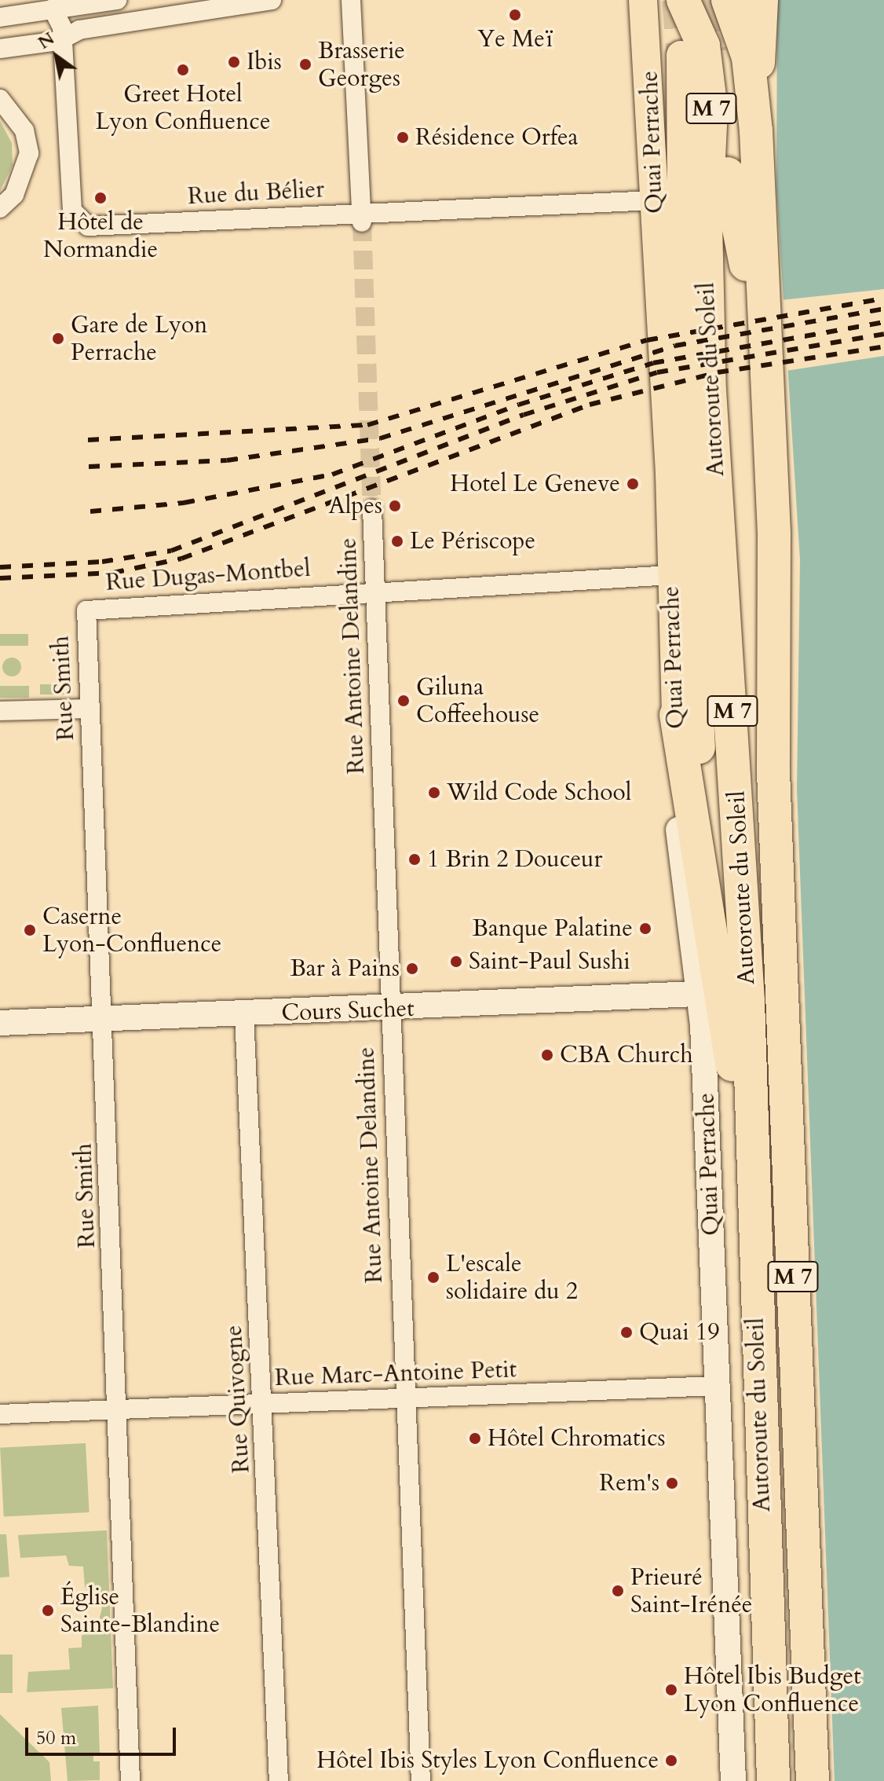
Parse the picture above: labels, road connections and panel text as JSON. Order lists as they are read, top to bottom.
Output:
{
  "streets": {
    "highway": ["M 7", "Autoroute du Soleil"],
    "main road": ["Quai Perrache"],
    "street": [
      "Rue du Bélier",
      "Rue Dugas-Montbel",
      "Rue Antoine Delandine",
      "Rue Smith",
      "Cours Suchet",
      "Rue Marc-Antoine Petit",
      "Rue Quivogne"
    ]
  },
  "crossings": [
    ["Quai Perrache", "Rue du Bélier"],
    ["Quai Perrache", "Rue Dugas-Montbel"],
    ["Quai Perrache", "Cours Suchet"],
    ["Quai Perrache", "Rue Marc-Antoine Petit"],
    ["Rue Dugas-Montbel", "Rue Antoine Delandine"],
    ["Rue Dugas-Montbel", "Rue Smith"],
    ["Rue Antoine Delandine", "Cours Suchet"],
    ["Rue Antoine Delandine", "Rue Marc-Antoine Petit"],
    ["Rue Smith", "Cours Suchet"],
    ["Rue Smith", "Rue Marc-Antoine Petit"],
    ["Cours Suchet", "Rue Quivogne"],
    ["Rue Marc-Antoine Petit", "Rue Quivogne"]
  ],
  "places": [
    "Ye Meï",
    "Ibis",
    "Brasserie Georges",
    "Greet Hotel Lyon Confluence",
    "Résidence Orfea",
    "Hôtel de Normandie",
    "Gare de Lyon Perrache",
    "Hotel Le Geneve",
    "Alpes",
    "Le Périscope",
    "Giluna Coffeehouse",
    "Wild Code School",
    "1 Brin 2 Douceur",
    "Banque Palatine",
    "Caserne Lyon-Confluence",
    "Saint-Paul Sushi",
    "Bar à Pains",
    "CBA Church",
    "L'escale solidaire du 2",
    "Quai 19",
    "Hôtel Chromatics",
    "Rem's",
    "Prieuré Saint-Irénée",
    "Église Sainte-Blandine",
    "Hôtel Ibis Budget Lyon Confluence",
    "Hôtel Ibis Styles Lyon Confluence"
  ],
  "scale_bar": "50 m",
  "north": "top left"
}
